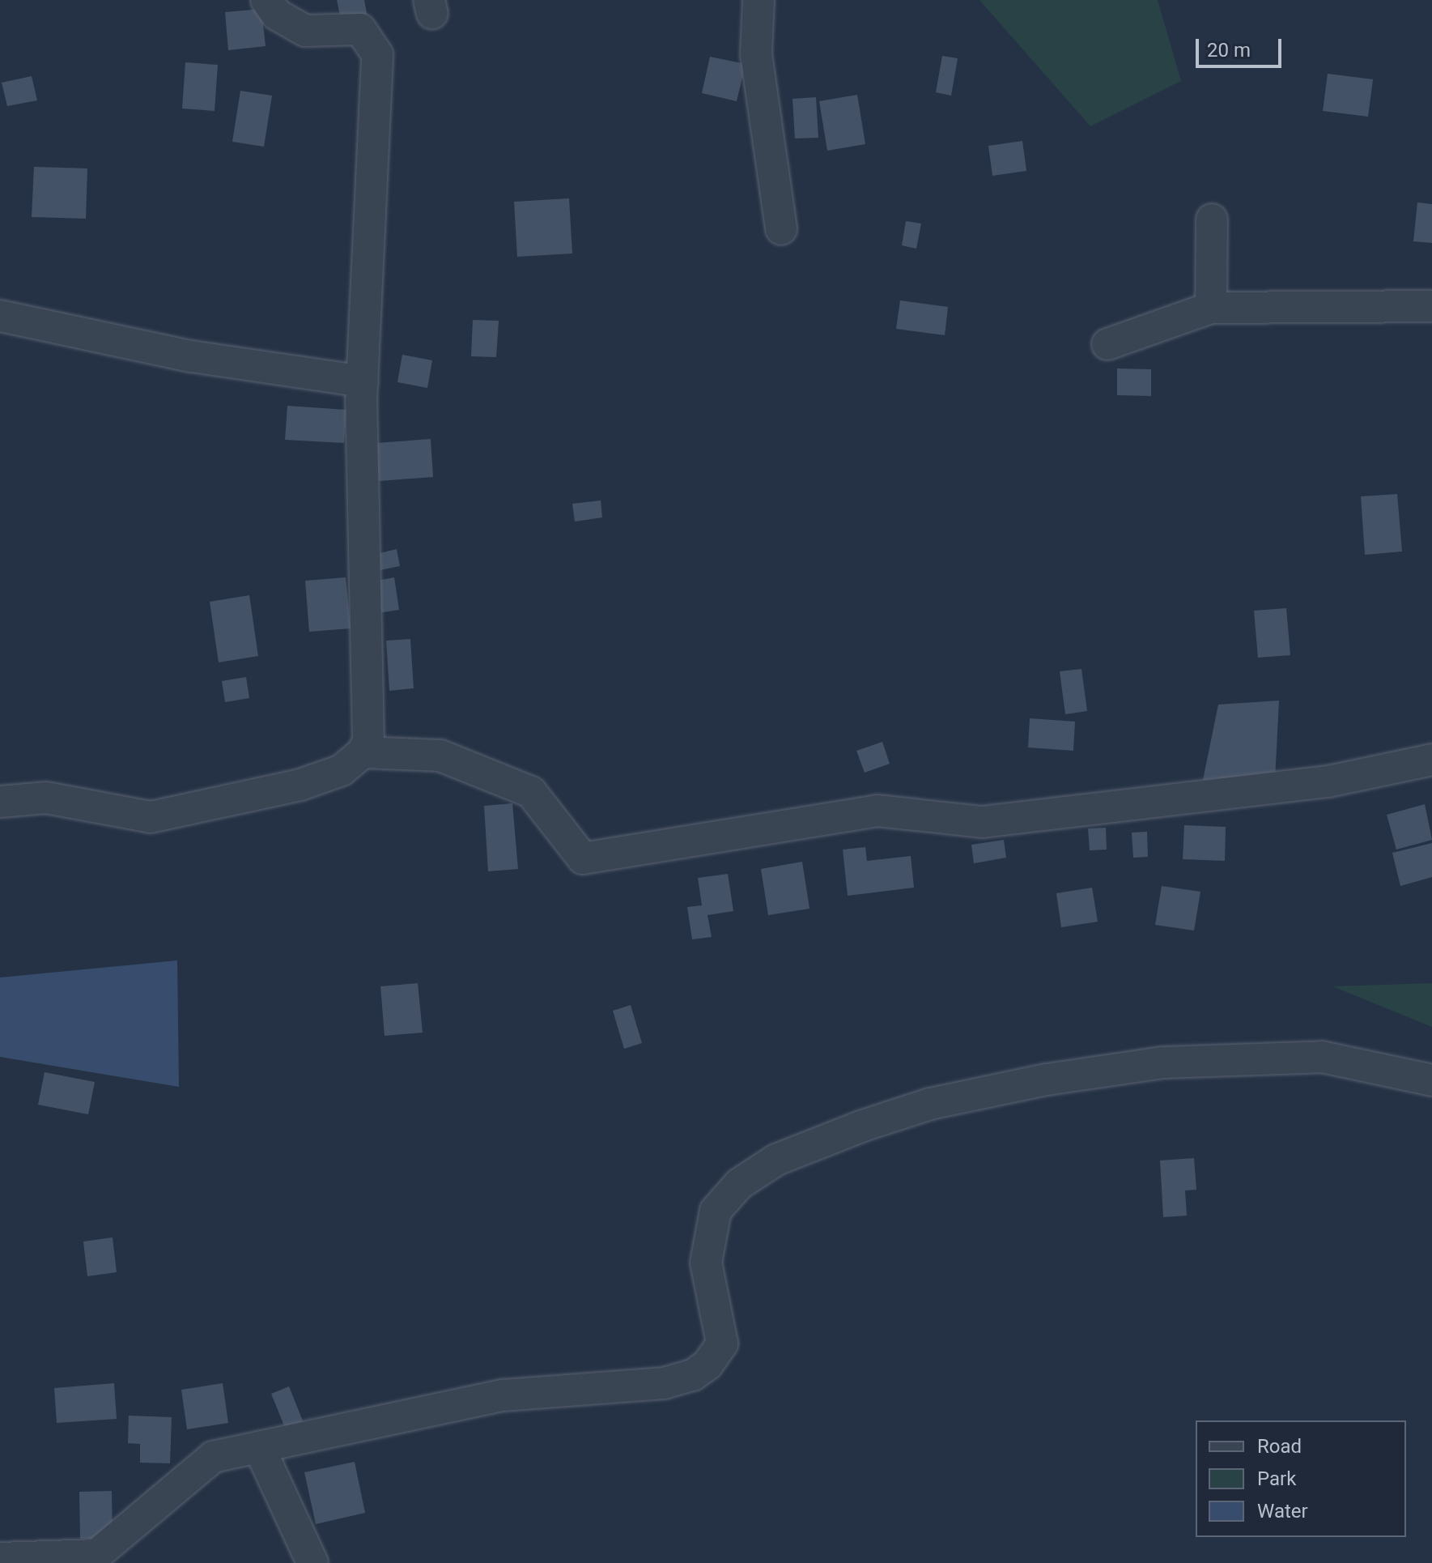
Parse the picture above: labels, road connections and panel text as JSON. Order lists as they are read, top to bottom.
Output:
{
  "legend": ["Road", "Park", "Water"],
  "scale_bar": "20 m"
}
